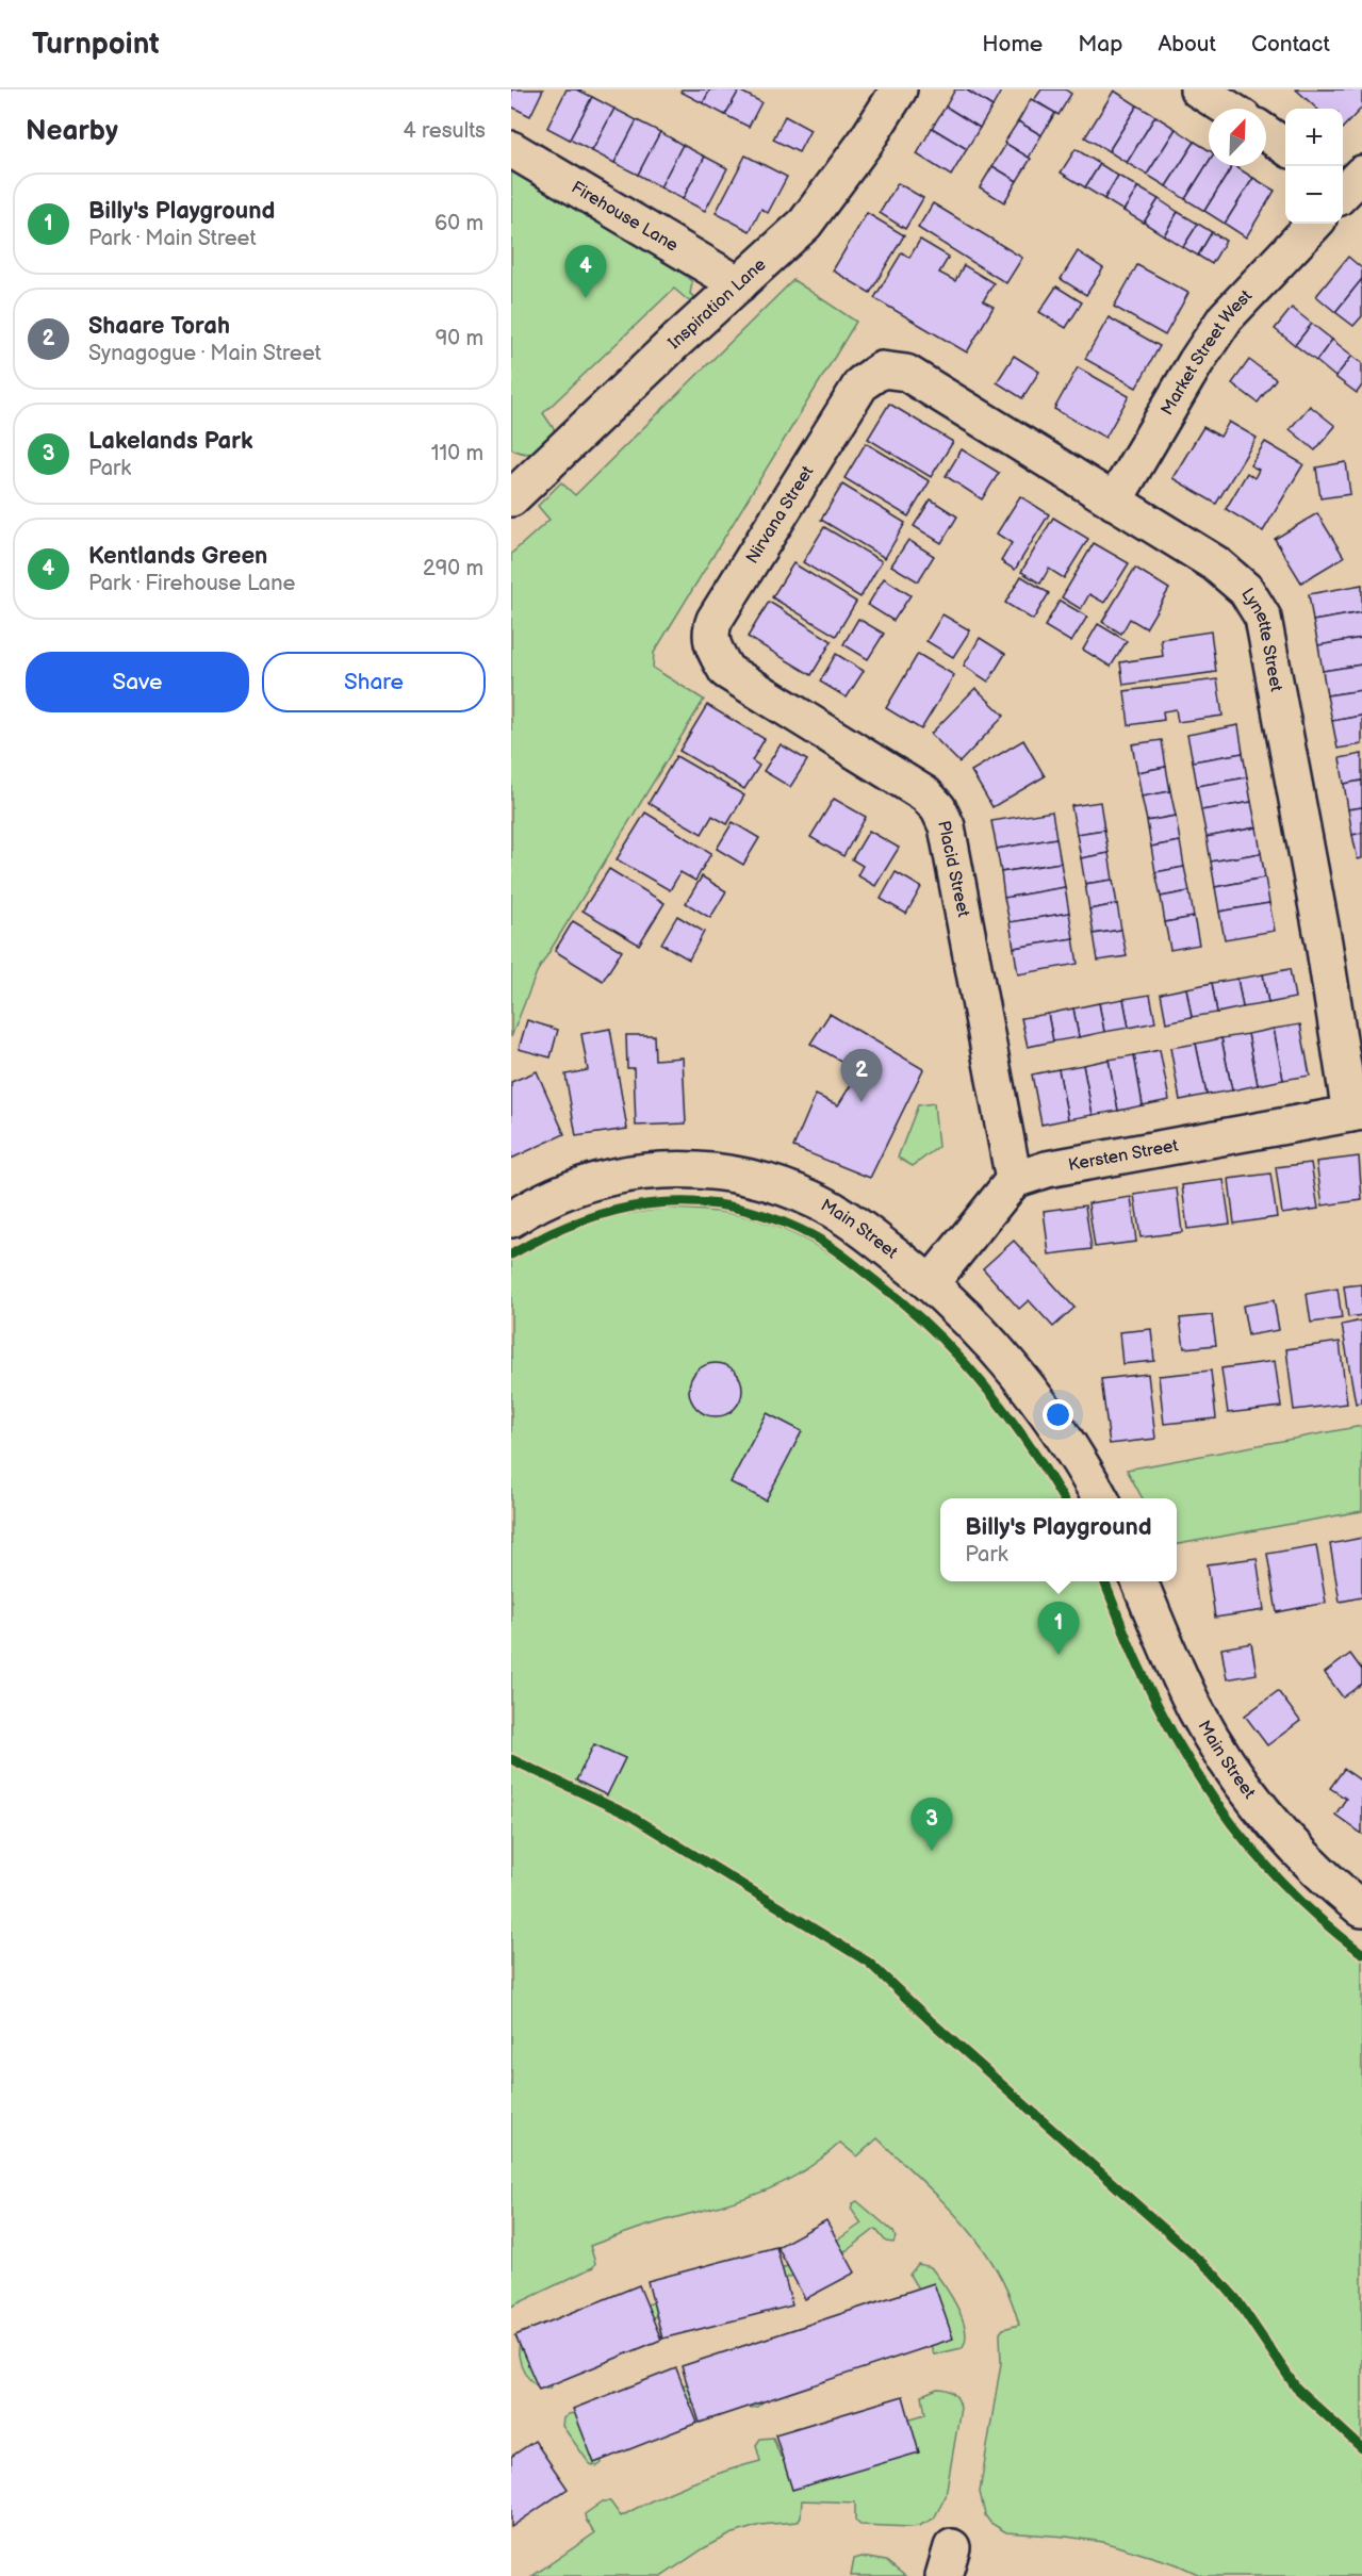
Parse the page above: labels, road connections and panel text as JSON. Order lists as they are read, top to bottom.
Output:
{
  "streets": {
    "street": [
      "Firehouse Lane",
      "Inspiration Lane",
      "Market Street West",
      "Nirvana Street",
      "Lynette Street",
      "Placid Street",
      "Kersten Street",
      "Main Street"
    ]
  },
  "crossings": [
    ["Firehouse Lane", "Inspiration Lane"],
    ["Market Street West", "Lynette Street"],
    ["Nirvana Street", "Lynette Street"],
    ["Nirvana Street", "Placid Street"],
    ["Lynette Street", "Kersten Street"],
    ["Placid Street", "Kersten Street"]
  ],
  "north": "top right",
  "page": {
    "header": "Turnpoint",
    "nav": [
      "Home",
      "Map",
      "About",
      "Contact"
    ],
    "heading": ["Nearby", "4 results"],
    "map_buttons": ["+", "−"],
    "list": [
      {
        "mark": "1",
        "name": "Billy's Playground",
        "note": "Park · Main Street",
        "value": "60 m"
      },
      {
        "mark": "2",
        "name": "Shaare Torah",
        "note": "Synagogue · Main Street",
        "value": "90 m"
      },
      {
        "mark": "3",
        "name": "Lakelands Park",
        "note": "Park",
        "value": "110 m"
      },
      {
        "mark": "4",
        "name": "Kentlands Green",
        "note": "Park · Firehouse Lane",
        "value": "290 m"
      }
    ],
    "pins": [
      "4",
      "2",
      "1",
      "3"
    ],
    "buttons": ["Save", "Share"],
    "popup": ["Billy's Playground", "Park"]
  }
}
